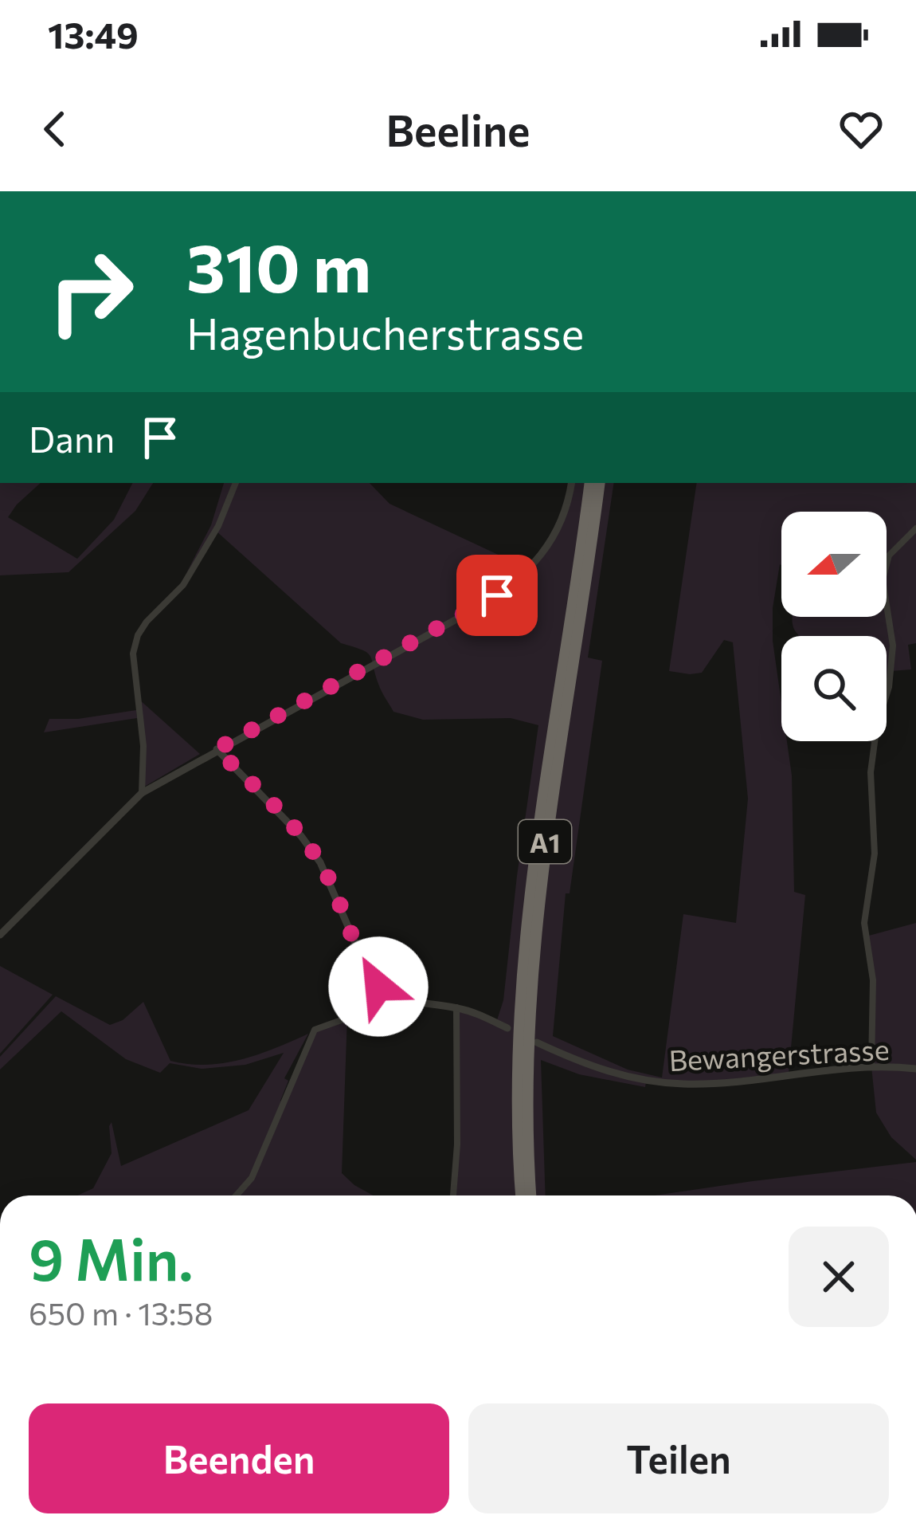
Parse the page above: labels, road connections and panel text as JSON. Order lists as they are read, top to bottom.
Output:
{
  "streets": {
    "highway": ["A1"],
    "street": ["Bewangerstrasse"]
  },
  "north": "left",
  "page": {
    "status": "13:49",
    "header": "Beeline",
    "turn": ["310 m", "Hagenbucherstrasse"],
    "then": "Dann",
    "heading": ["9 Min.", "650 m · 13:58"],
    "buttons": ["Beenden", "Teilen"]
  }
}
